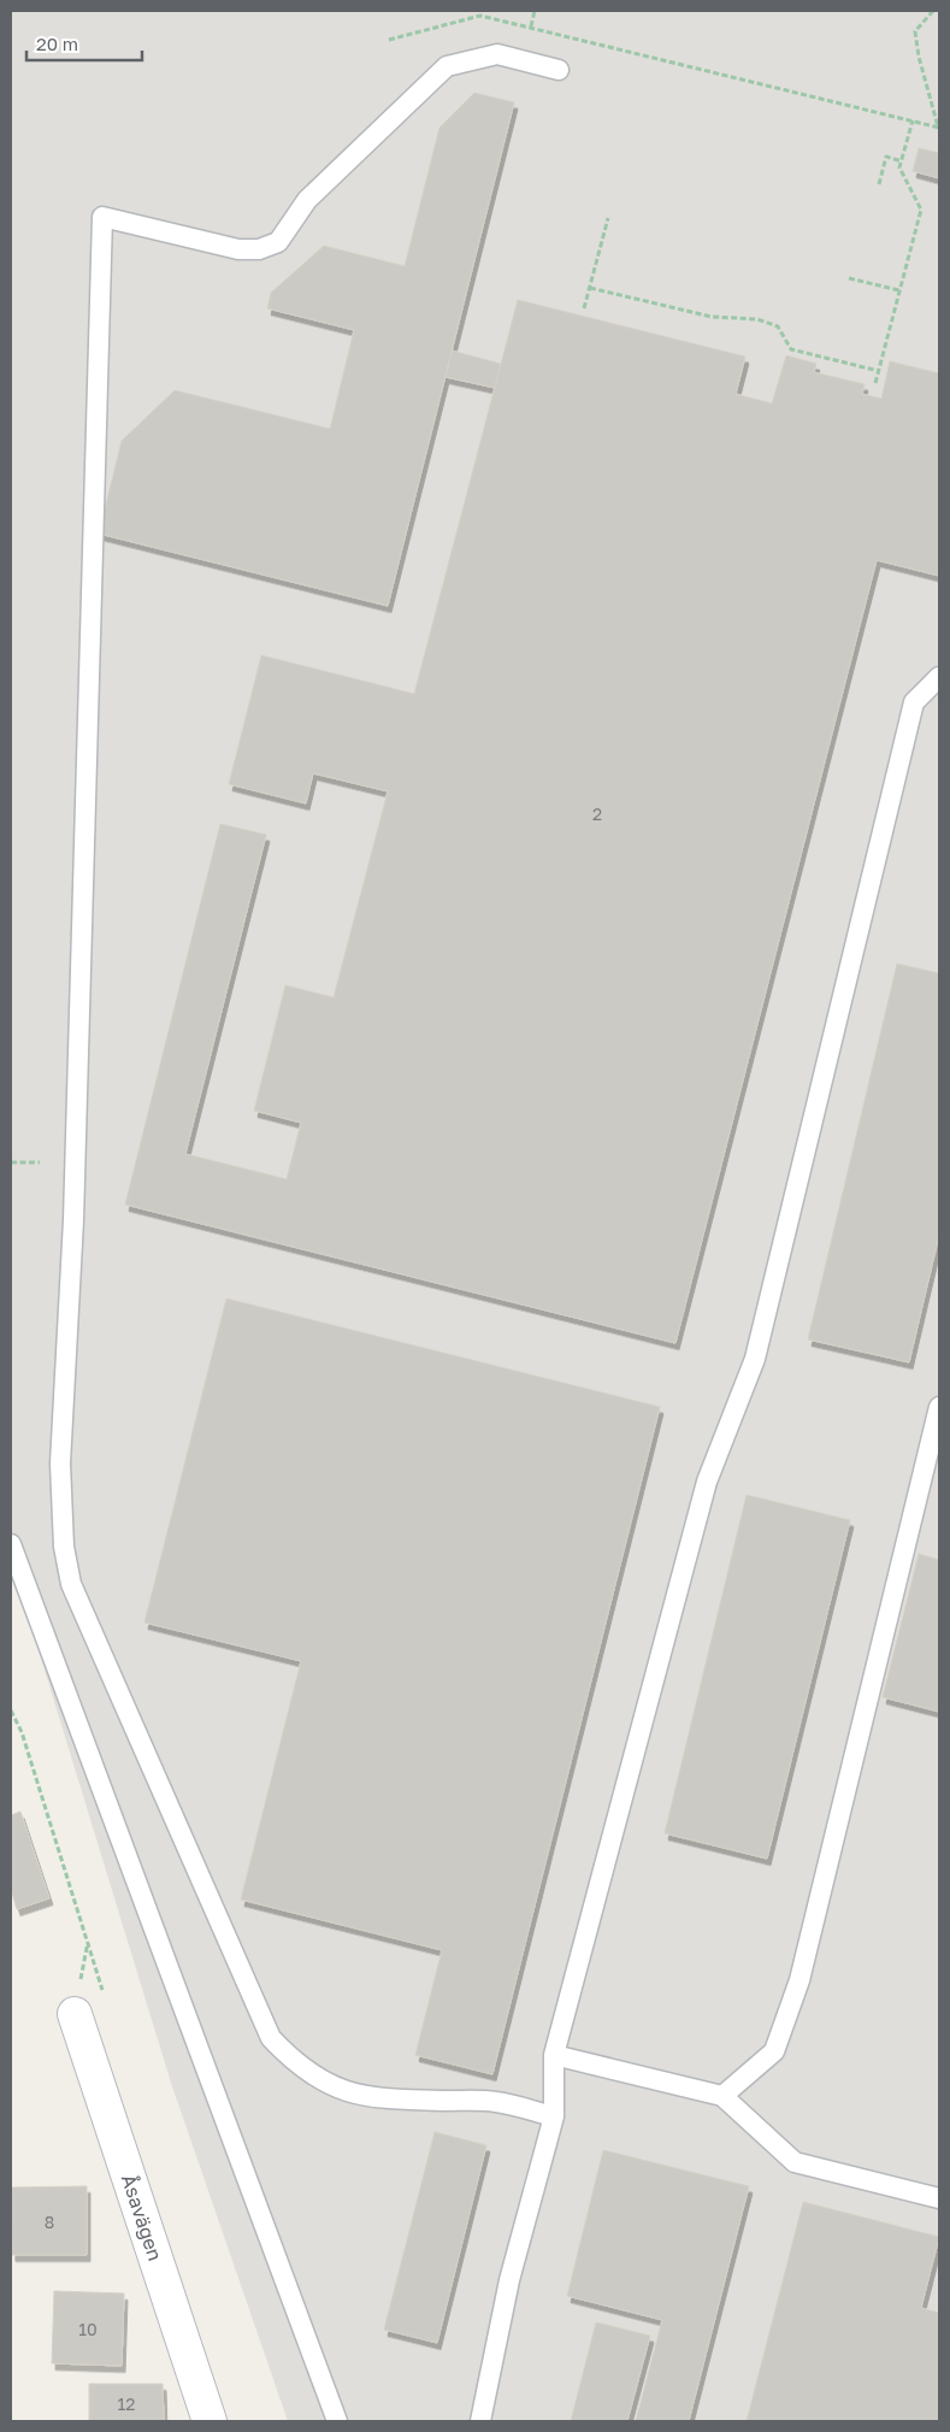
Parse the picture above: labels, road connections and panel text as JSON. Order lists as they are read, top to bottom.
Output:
{
  "streets": {
    "street": ["Åsavägen"]
  },
  "house_numbers": [
    "2",
    "8",
    "10",
    "12"
  ],
  "scale_bar": "20 m"
}
